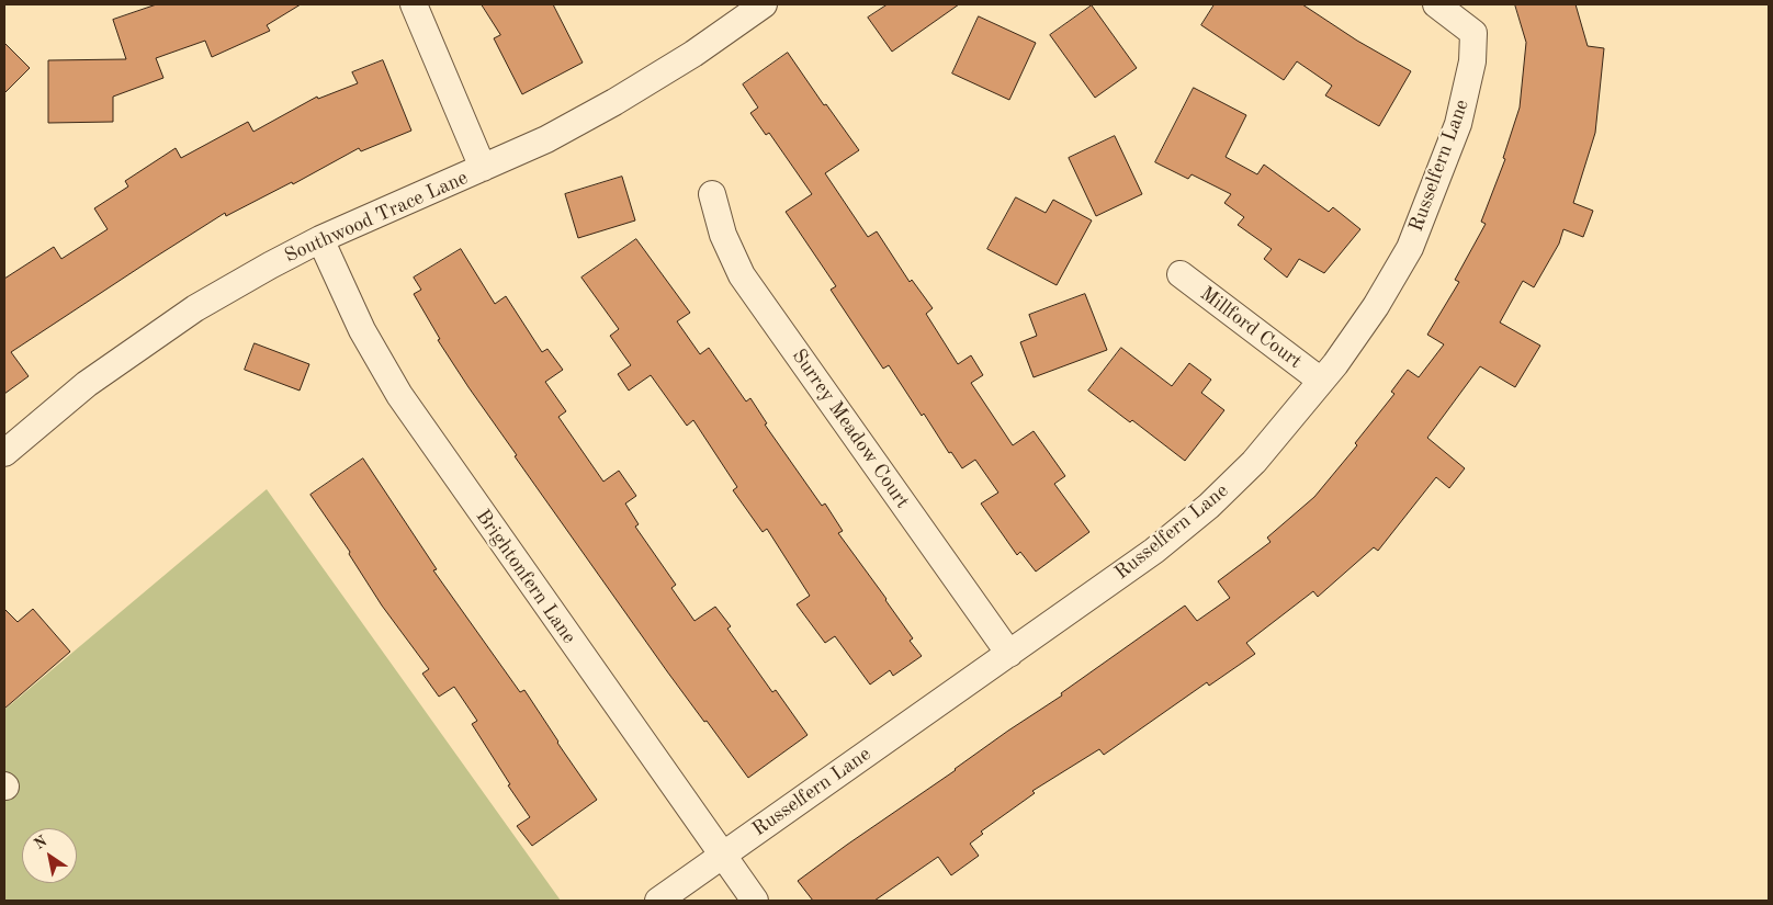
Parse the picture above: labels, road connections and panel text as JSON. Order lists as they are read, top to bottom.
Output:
{
  "streets": {
    "street": [
      "Russelfern Lane",
      "Southwood Trace Lane",
      "Millford Court",
      "Surrey Meadow Court",
      "Brightonfern Lane"
    ]
  },
  "crossings": [
    ["Russelfern Lane", "Millford Court"],
    ["Russelfern Lane", "Surrey Meadow Court"],
    ["Russelfern Lane", "Brightonfern Lane"],
    ["Southwood Trace Lane", "Brightonfern Lane"]
  ],
  "north": "top left"
}
